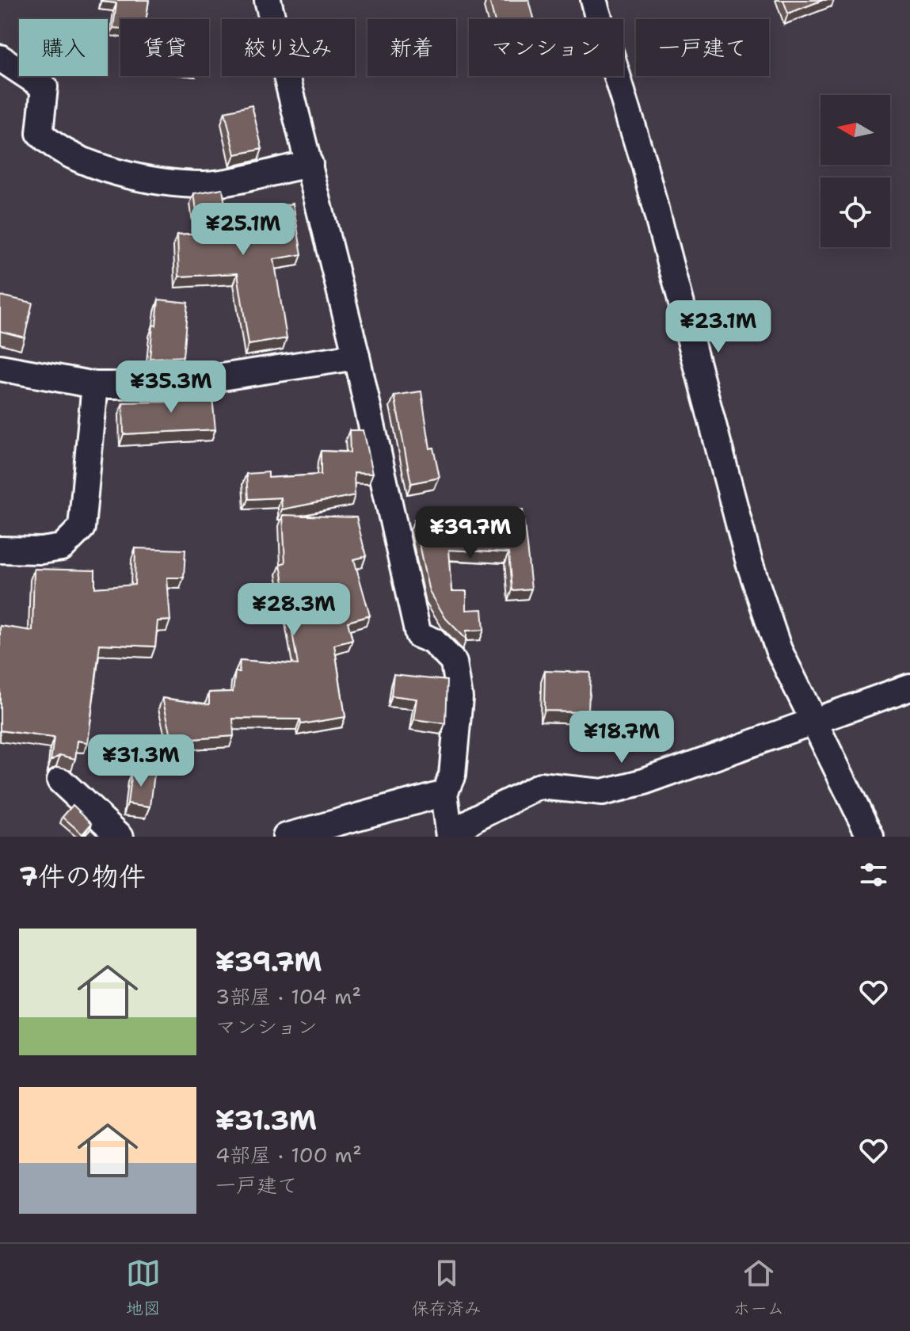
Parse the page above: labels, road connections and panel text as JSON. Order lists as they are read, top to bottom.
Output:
{
  "north": "left",
  "page": {
    "chip": [
      "購入",
      "賃貸",
      "絞り込み",
      "新着",
      "マンション",
      "一戸建て"
    ],
    "price": [
      "¥25.1M",
      "¥23.1M",
      "¥35.3M",
      "¥39.7M",
      "¥28.3M",
      "¥18.7M",
      "¥31.3M"
    ],
    "heading": "7件の物件",
    "list": [
      {
        "name": "¥39.7M",
        "note": "3部屋 · 104 m² · マンション"
      },
      {
        "name": "¥31.3M",
        "note": "4部屋 · 100 m² · 一戸建て"
      }
    ],
    "tabs": ["地図", "保存済み", "ホーム"]
  }
}
